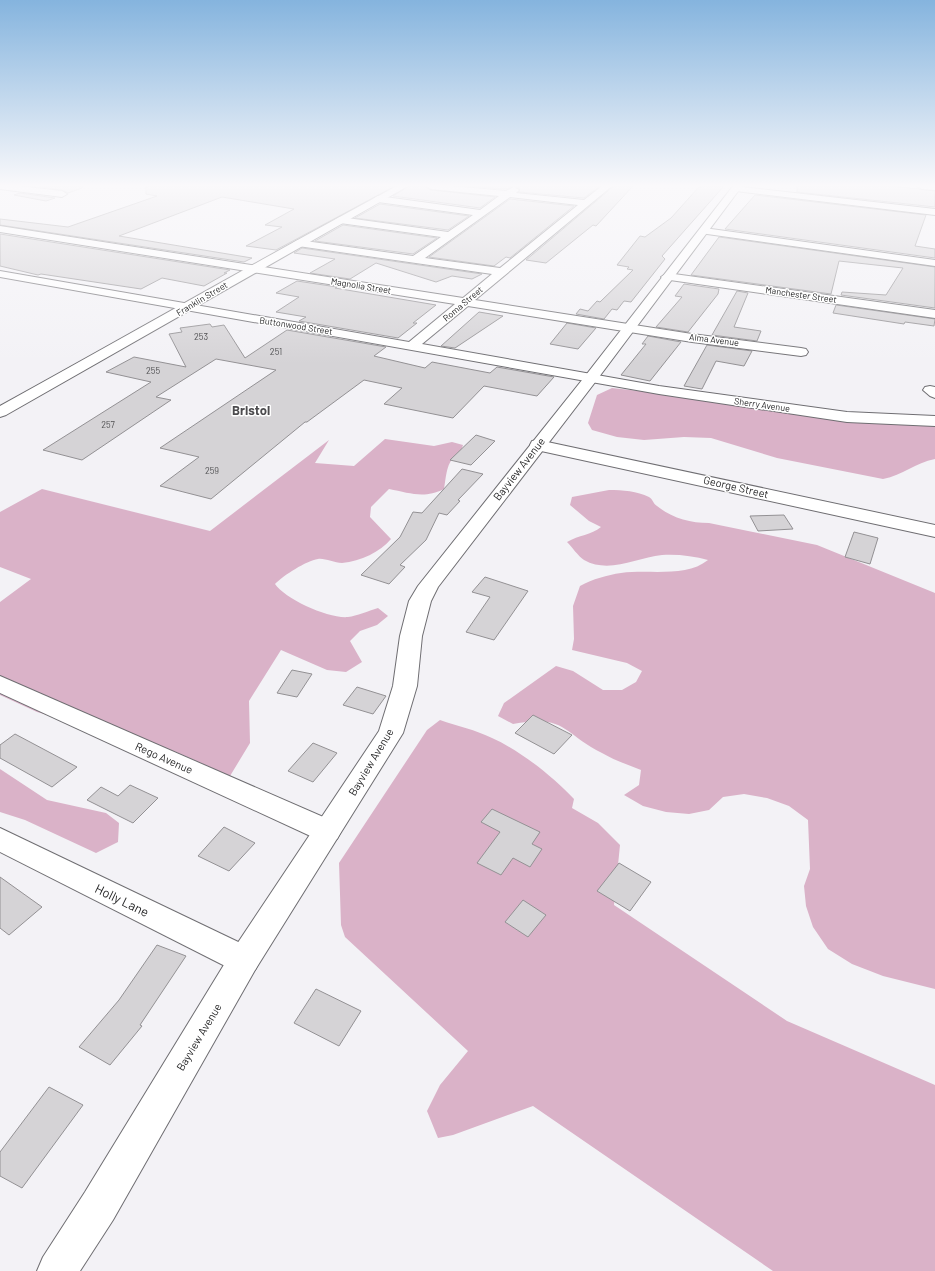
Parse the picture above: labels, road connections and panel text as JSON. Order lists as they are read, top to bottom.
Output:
{
  "streets": {
    "street": [
      "Magnolia Street",
      "Manchester Street",
      "Franklin Street",
      "Roma Street",
      "Buttonwood Street",
      "Alma Avenue",
      "Sherry Avenue",
      "Bayview Avenue",
      "George Street",
      "Rego Avenue",
      "Holly Lane"
    ]
  },
  "crossings": [
    ["Magnolia Street", "Franklin Street"],
    ["Magnolia Street", "Roma Street"],
    ["Magnolia Street", "Alma Avenue"],
    ["Magnolia Street", "Bayview Avenue"],
    ["Manchester Street", "Bayview Avenue"],
    ["Franklin Street", "Buttonwood Street"],
    ["Roma Street", "Buttonwood Street"],
    ["Buttonwood Street", "Sherry Avenue"],
    ["Buttonwood Street", "Bayview Avenue"],
    ["Alma Avenue", "Bayview Avenue"],
    ["Sherry Avenue", "Bayview Avenue"],
    ["Bayview Avenue", "George Street"],
    ["Bayview Avenue", "Rego Avenue"],
    ["Bayview Avenue", "Holly Lane"]
  ],
  "districts": ["Bristol"],
  "house_numbers": [
    "253",
    "251",
    "255",
    "257",
    "259"
  ]
}
